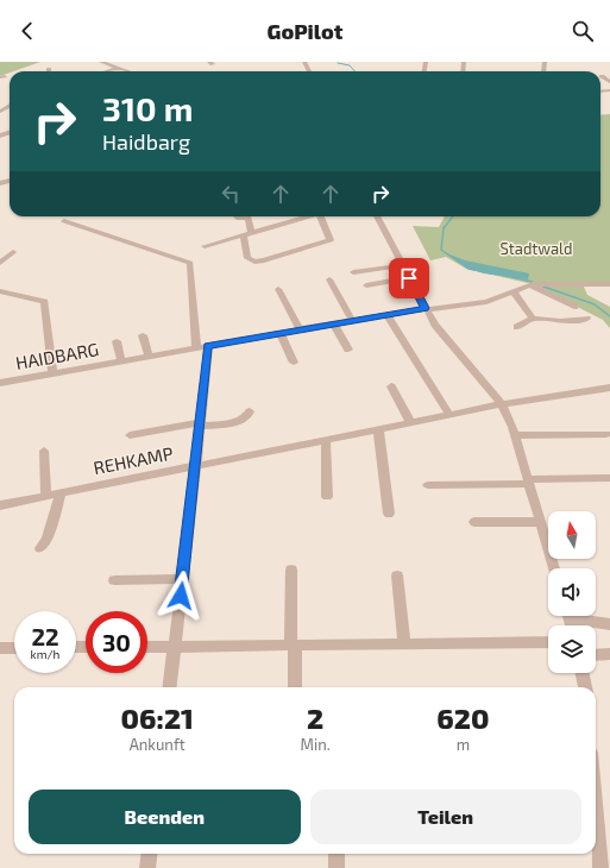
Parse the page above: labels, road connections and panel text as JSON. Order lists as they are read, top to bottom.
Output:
{
  "streets": {
    "street": ["HAIDBARG", "REHKAMP"]
  },
  "parks": ["Stadtwald"],
  "north": "top",
  "page": {
    "header": "GoPilot",
    "turn": ["310 m", "Haidbarg"],
    "speed": "22 km/h",
    "limit": "30",
    "eta": [
      "06:21",
      "Ankunft",
      "2",
      "Min.",
      "620",
      "m"
    ],
    "buttons": ["Beenden", "Teilen"]
  }
}
